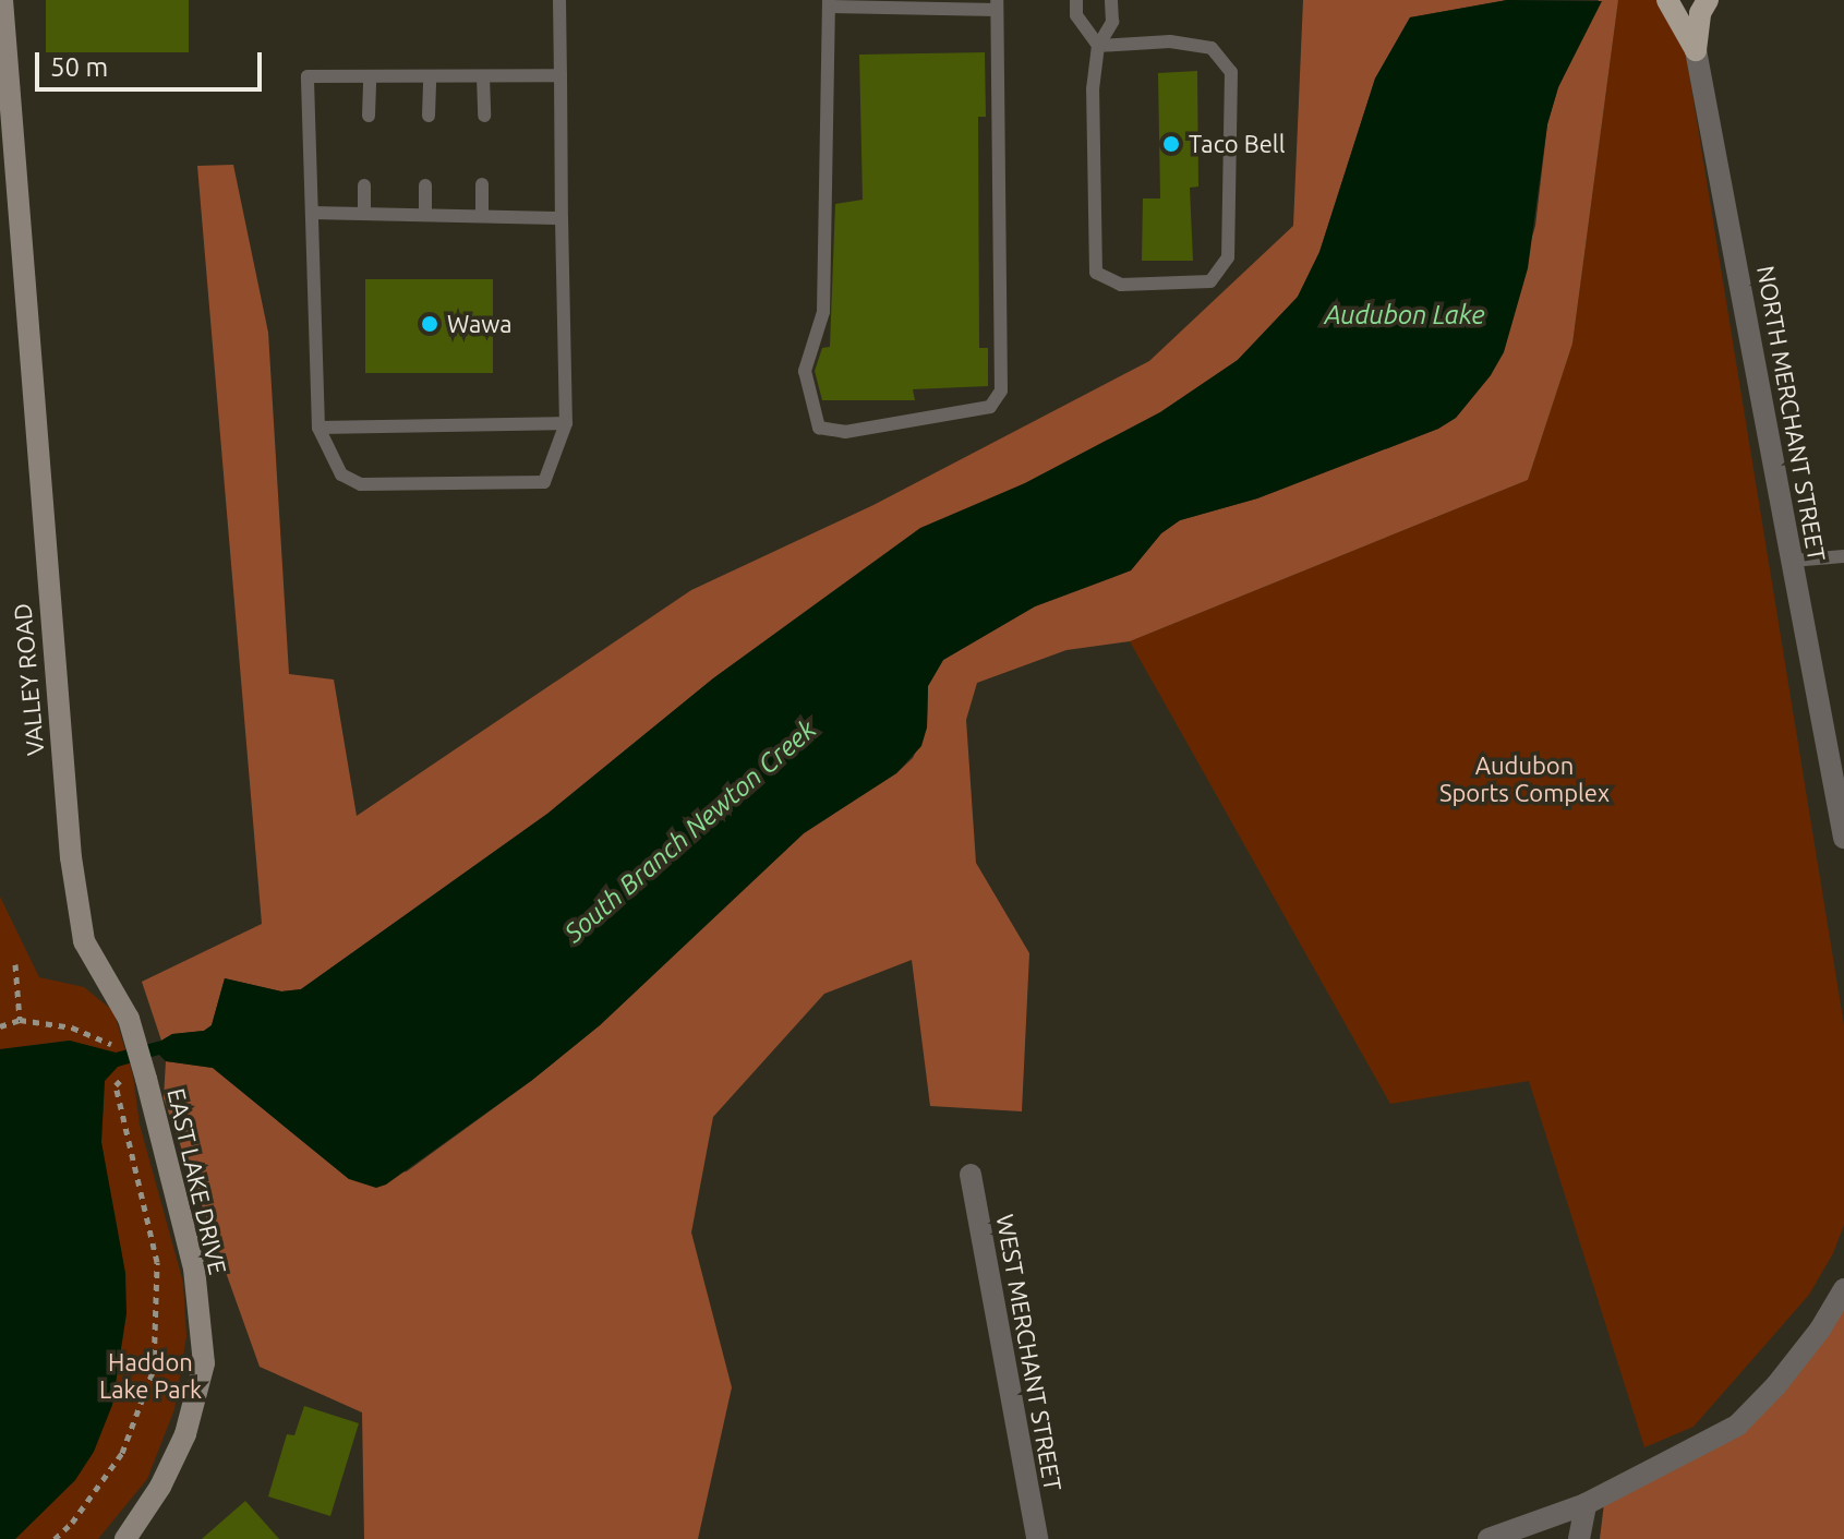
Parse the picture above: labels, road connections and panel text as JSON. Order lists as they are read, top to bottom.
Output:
{
  "streets": {
    "street": [
      "NORTH MERCHANT STREET",
      "VALLEY ROAD",
      "EAST LAKE DRIVE",
      "WEST MERCHANT STREET"
    ]
  },
  "crossings": [
    ["VALLEY ROAD", "EAST LAKE DRIVE"]
  ],
  "water": ["Audubon Lake", "South Branch Newton Creek"],
  "parks": ["Audubon Sports Complex", "Haddon Lake Park"],
  "places": ["Taco Bell", "Wawa"],
  "scale_bar": "50 m"
}
